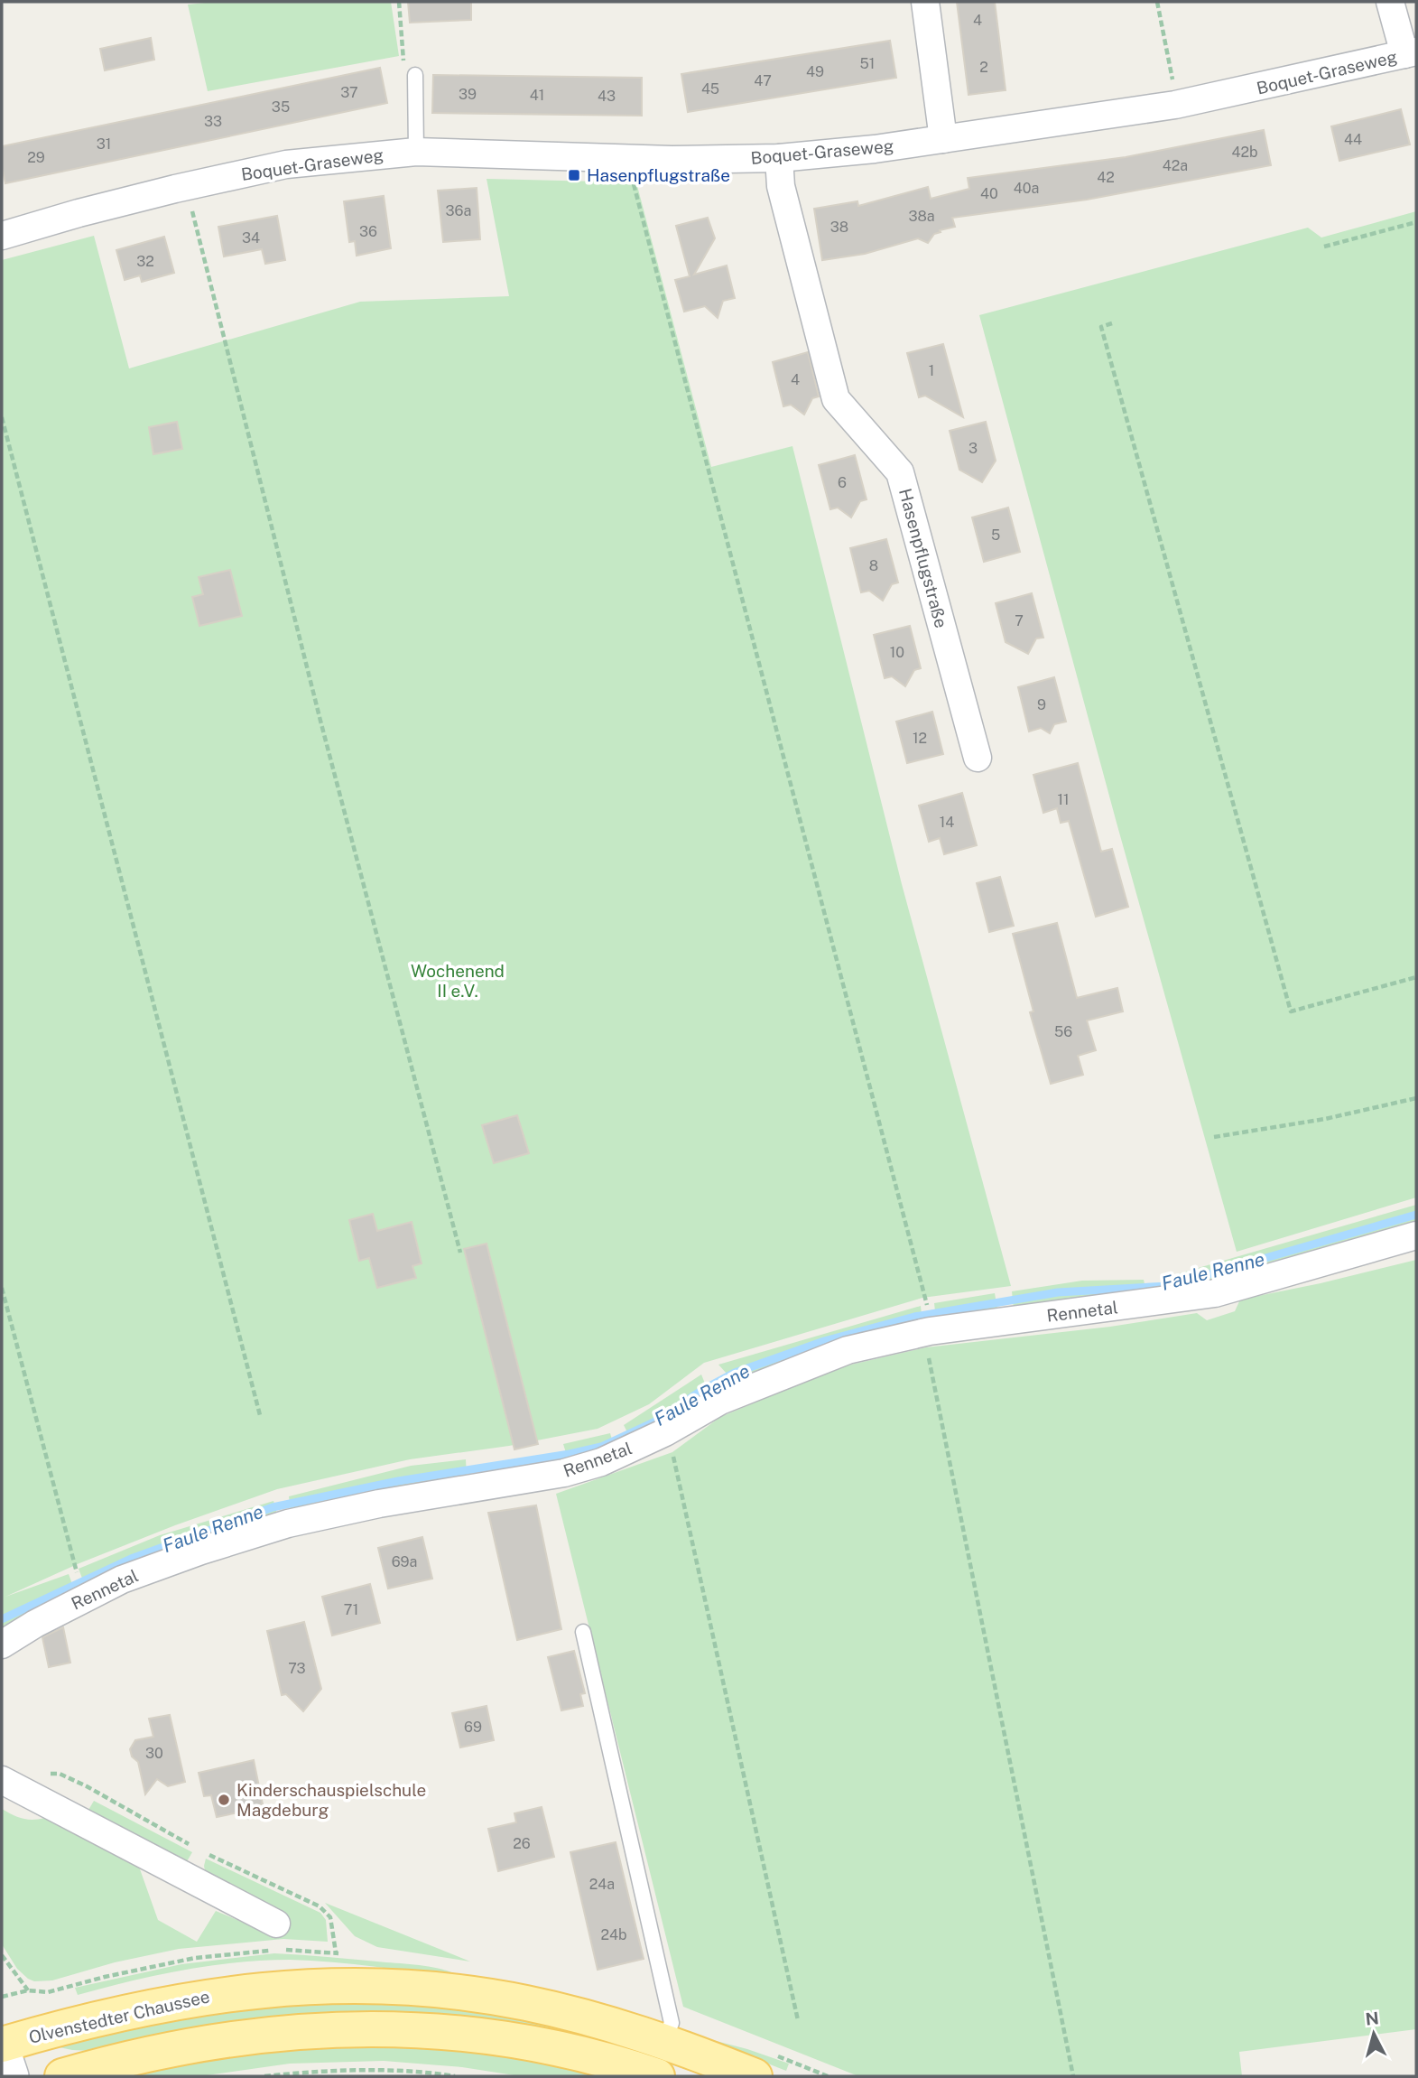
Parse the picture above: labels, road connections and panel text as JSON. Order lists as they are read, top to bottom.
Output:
{
  "streets": {
    "main road": ["Olvenstedter Chaussee"],
    "street": ["Boquet-Graseweg", "Hasenpflugstraße", "Rennetal"]
  },
  "crossings": [
    ["Boquet-Graseweg", "Hasenpflugstraße"]
  ],
  "water": ["Faule Renne"],
  "parks": ["Wochenend II e.V."],
  "places": {
    "transit": ["Hasenpflugstraße"],
    "other": ["Kinderschauspielschule Magdeburg"]
  },
  "house_numbers": [
    "4",
    "51",
    "2",
    "49",
    "47",
    "45",
    "37",
    "39",
    "41",
    "43",
    "35",
    "33",
    "44",
    "31",
    "42b",
    "29",
    "42a",
    "42",
    "40a",
    "40",
    "36a",
    "38a",
    "38",
    "36",
    "34",
    "32",
    "1",
    "4",
    "3",
    "6",
    "5",
    "8",
    "7",
    "10",
    "9",
    "12",
    "11",
    "14",
    "56",
    "69a",
    "71",
    "73",
    "69",
    "30",
    "26",
    "24a",
    "24b"
  ],
  "north": "top"
}
